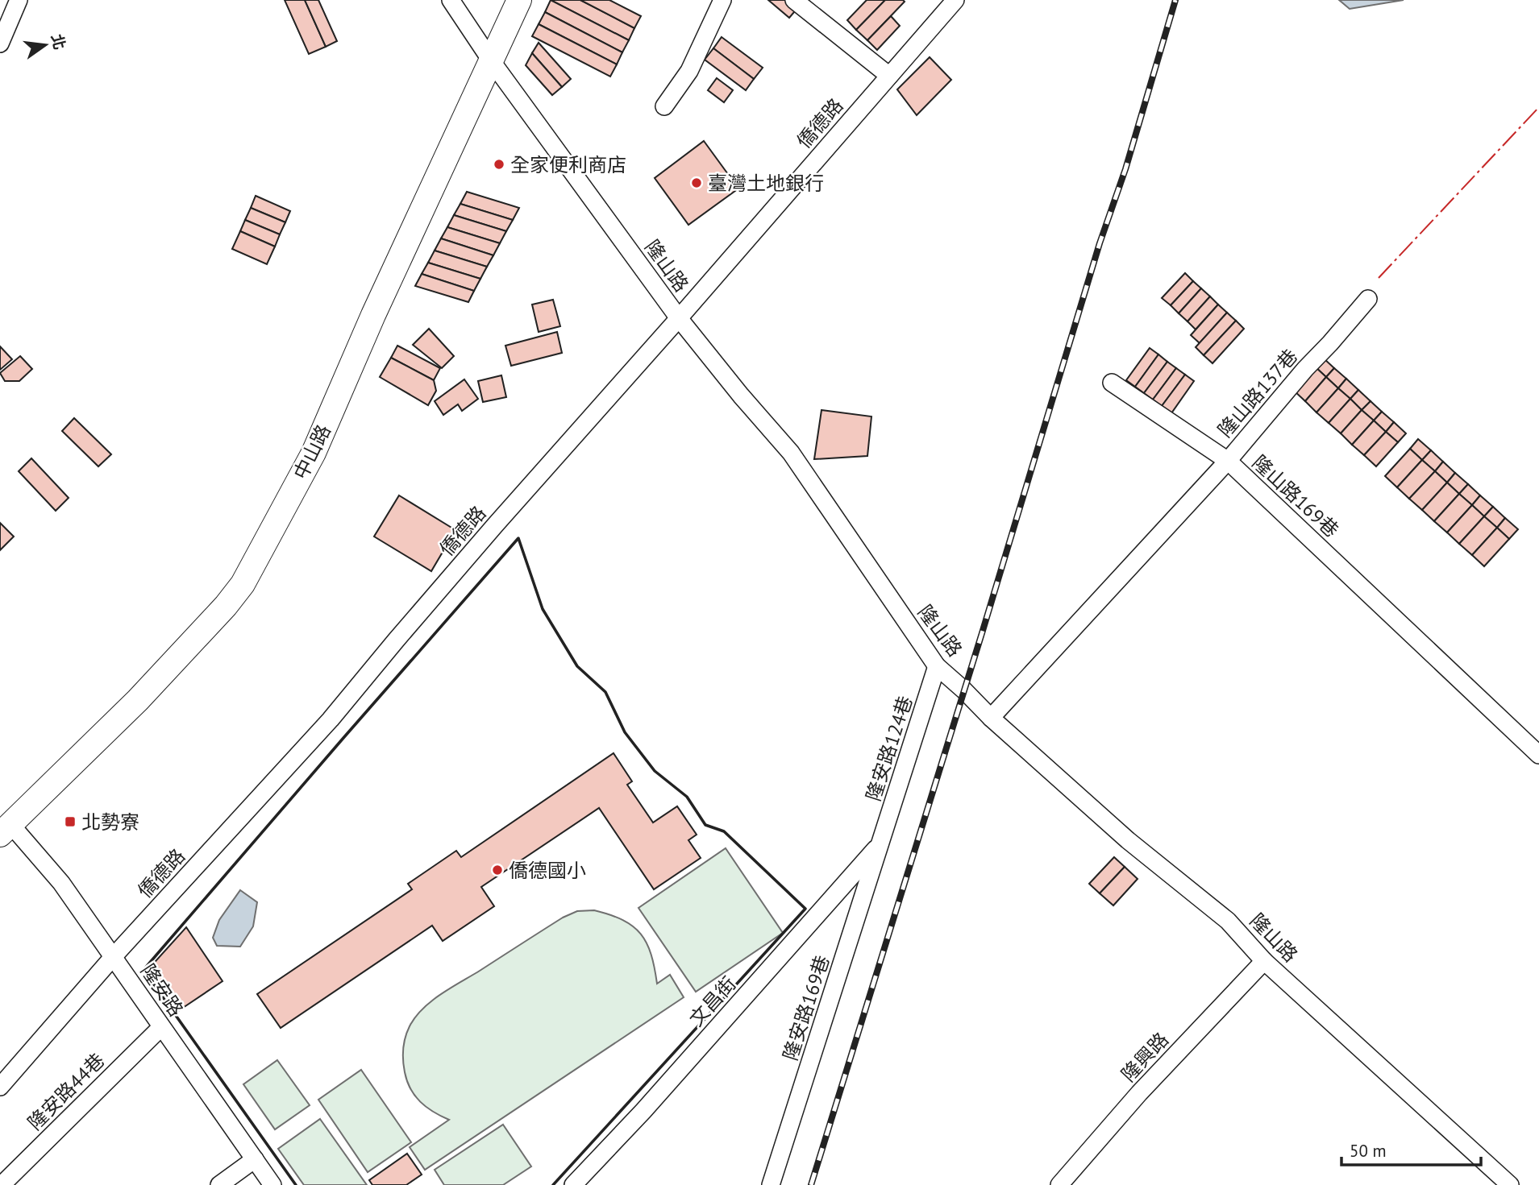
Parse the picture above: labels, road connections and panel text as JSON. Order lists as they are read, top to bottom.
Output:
{
  "streets": {
    "street": [
      "僑德路",
      "隆山路",
      "隆山路137巷",
      "中山路",
      "隆山路169巷",
      "隆安路124巷",
      "隆安路",
      "文昌街",
      "隆安路169巷",
      "隆興路",
      "隆安路44巷"
    ]
  },
  "crossings": [
    ["僑德路", "隆山路"],
    ["僑德路", "隆安路"],
    ["隆山路", "中山路"],
    ["隆山路", "隆山路169巷"],
    ["隆山路", "隆安路124巷"],
    ["隆山路", "隆興路"],
    ["隆山路137巷", "隆山路169巷"],
    ["中山路", "隆安路"],
    ["隆安路124巷", "文昌街"],
    ["隆安路124巷", "隆安路169巷"],
    ["隆安路", "隆安路44巷"],
    ["文昌街", "隆安路169巷"]
  ],
  "places": {
    "other": ["全家便利商店", "臺灣土地銀行", "僑德國小"],
    "transit": ["北勢寮"]
  },
  "scale_bar": "50 m",
  "north": "right"
}
